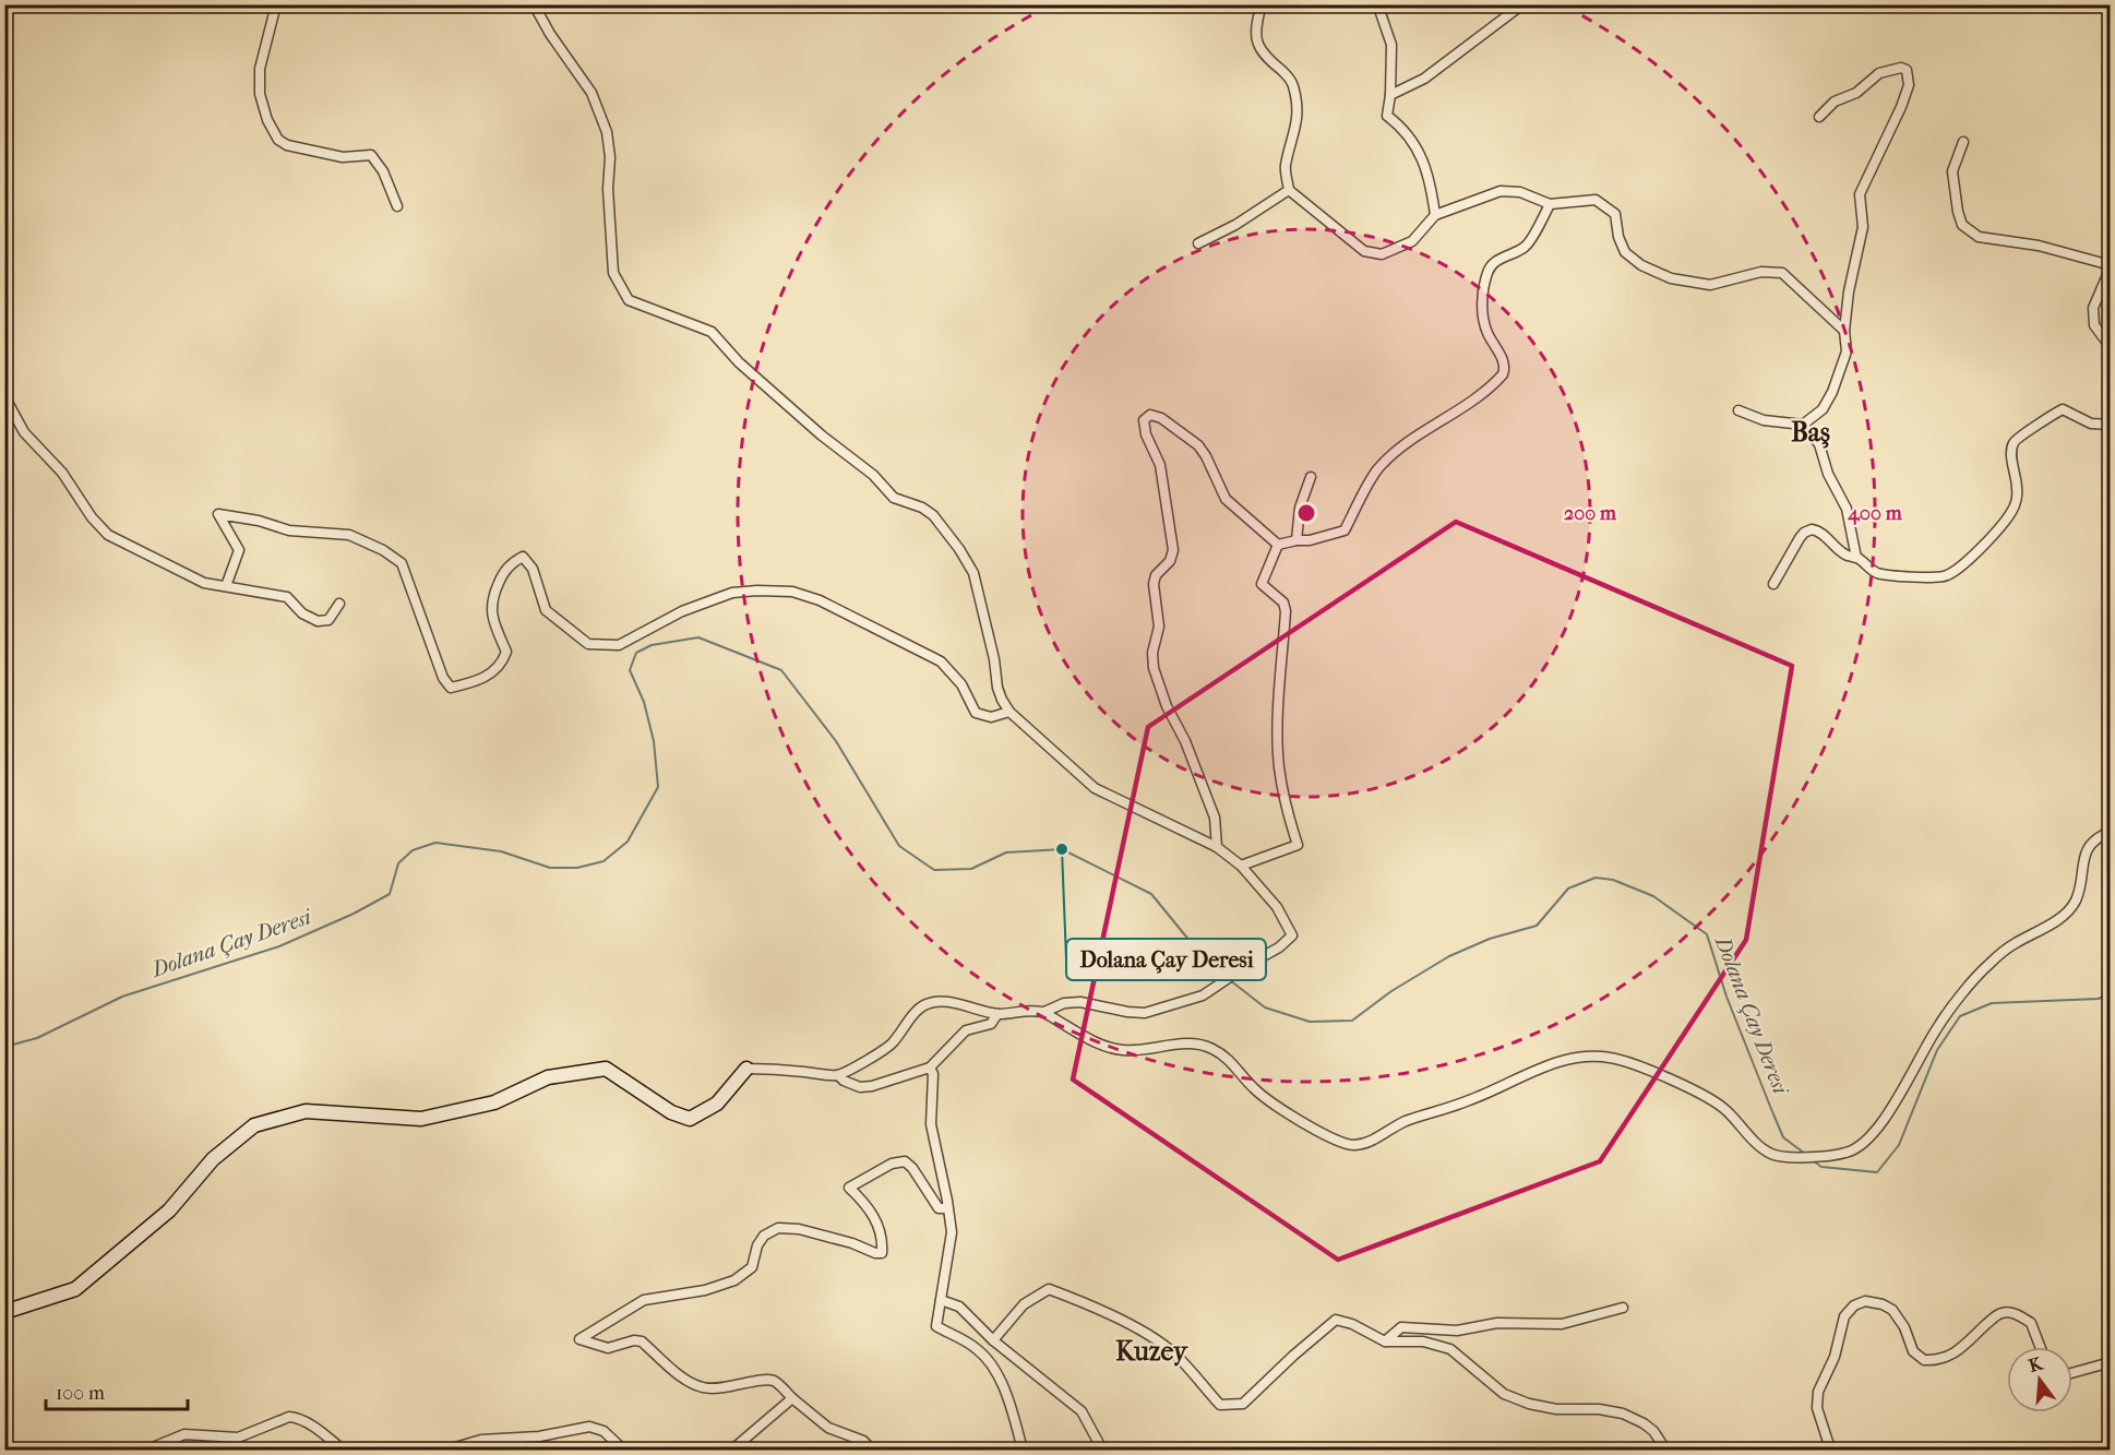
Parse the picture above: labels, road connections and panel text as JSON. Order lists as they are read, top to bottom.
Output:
{
  "districts": ["Baş", "Kuzey"],
  "water": ["Dolana Çay Deresi"],
  "places": ["Dolana Çay Deresi"],
  "scale_bar": "100 m",
  "north": "top",
  "rings": ["200 m", "400 m"]
}
